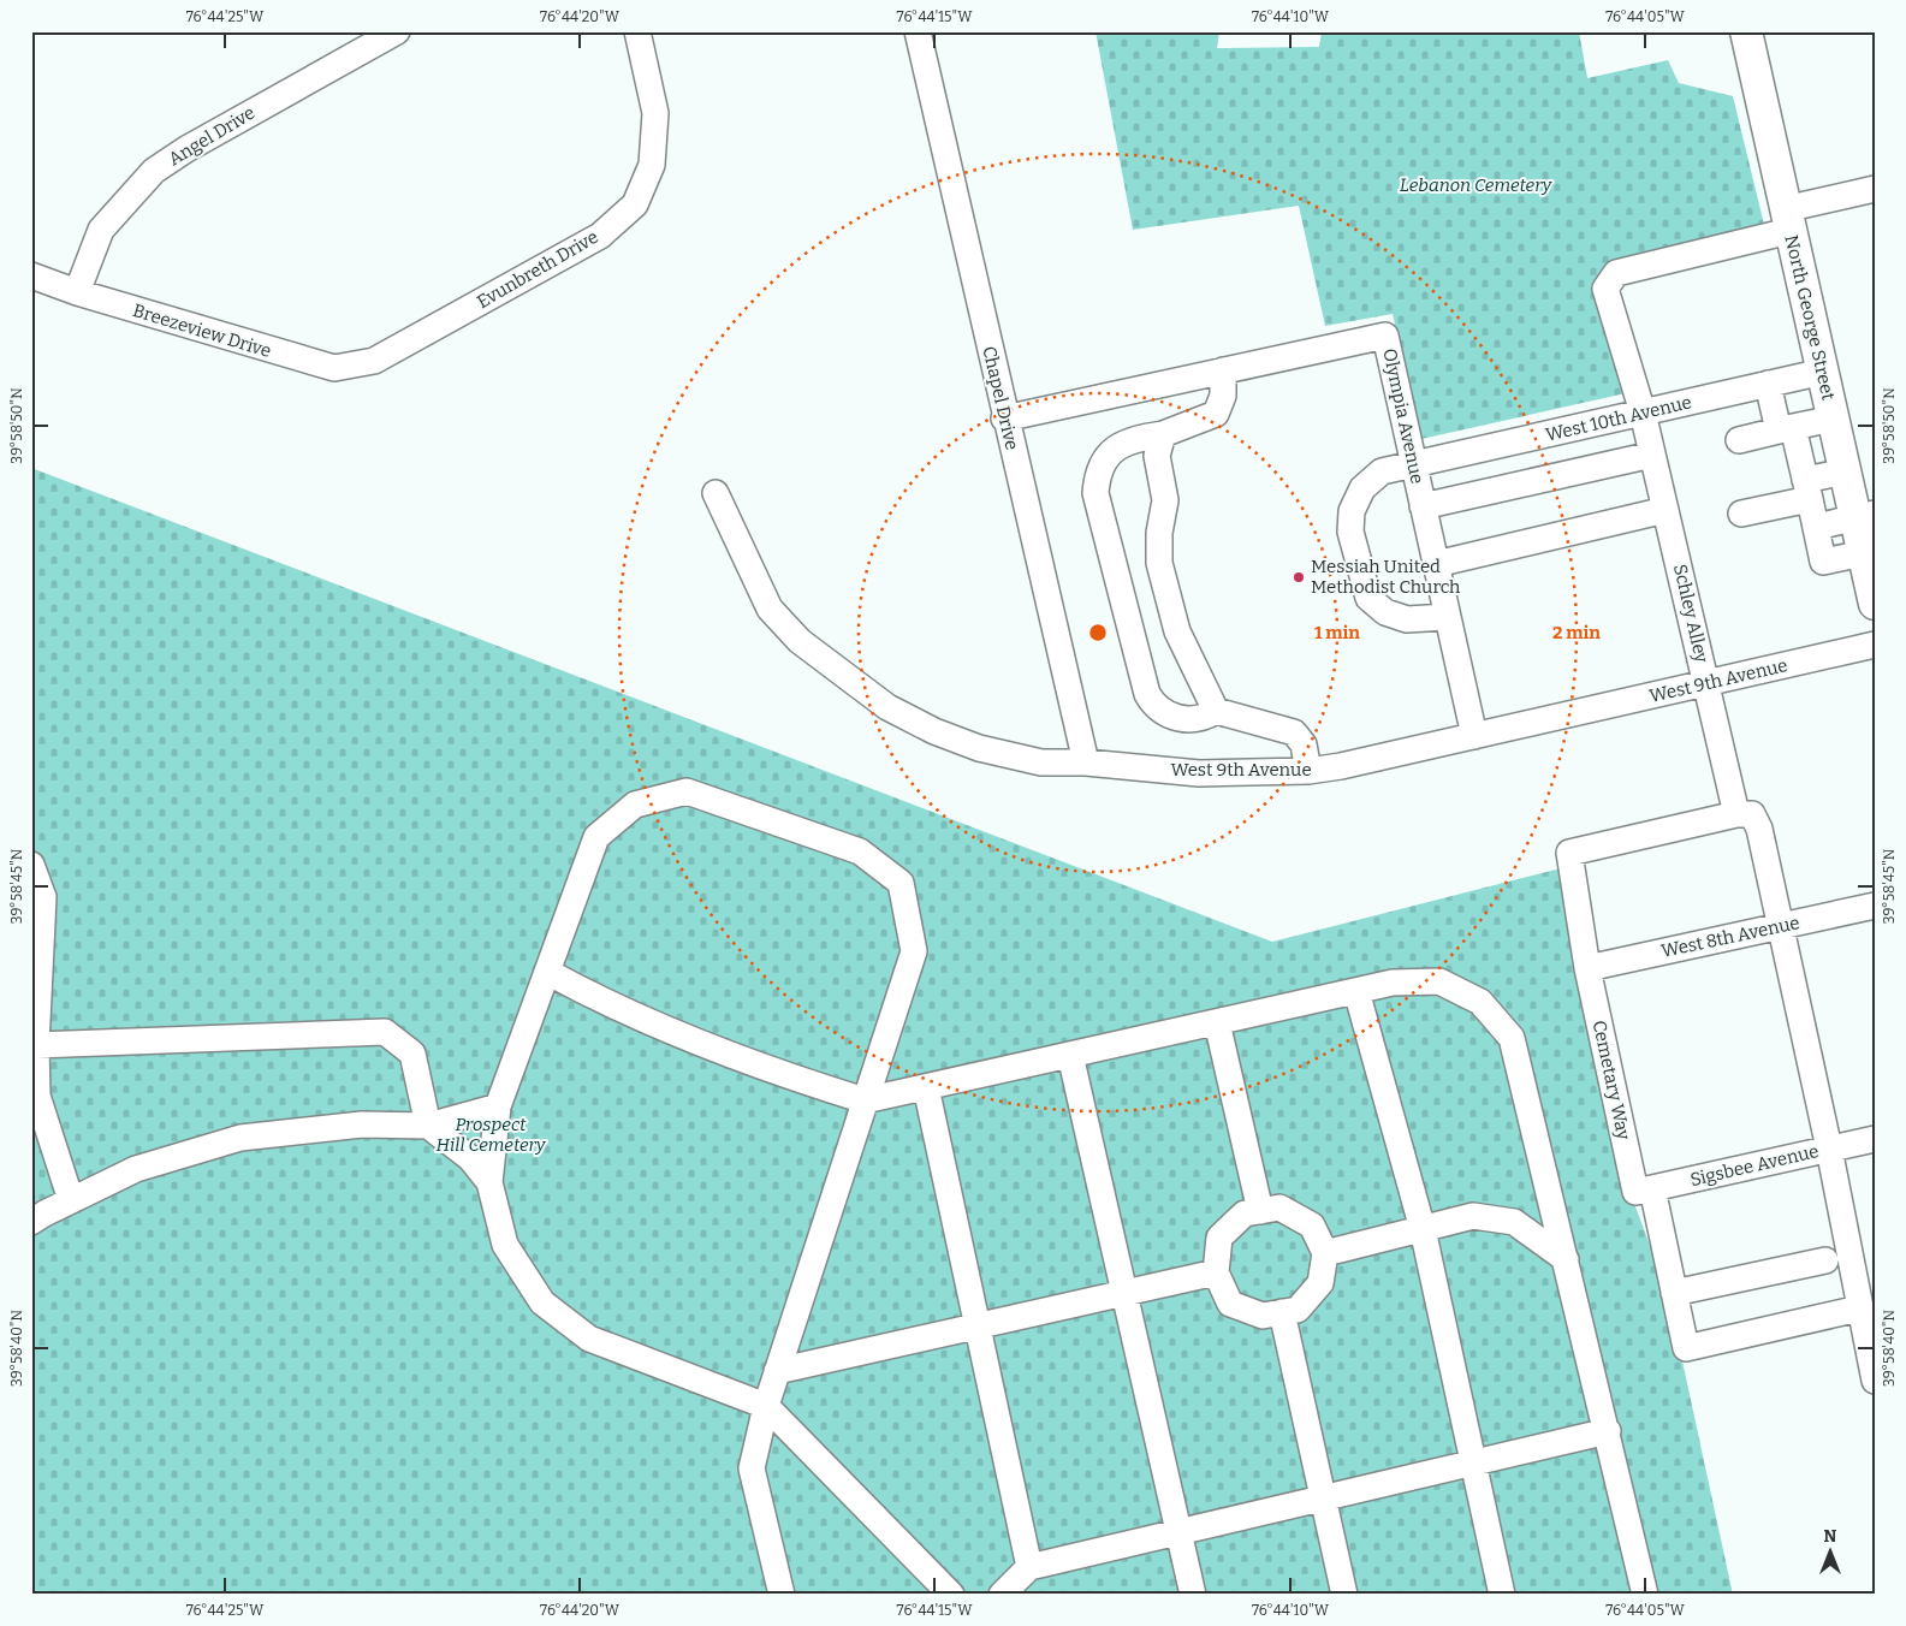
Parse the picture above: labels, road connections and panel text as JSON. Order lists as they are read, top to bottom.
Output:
{
  "streets": {
    "main road": ["North George Street"],
    "street": [
      "Angel Drive",
      "Evunbreth Drive",
      "Breezeview Drive",
      "Chapel Drive",
      "Olympia Avenue",
      "West 10th Avenue",
      "Schley Alley",
      "West 9th Avenue",
      "West 8th Avenue",
      "Cemetary Way",
      "Sigsbee Avenue"
    ]
  },
  "crossings": [
    ["Angel Drive", "Breezeview Drive"],
    ["Evunbreth Drive", "Breezeview Drive"],
    ["North George Street", "West 10th Avenue"],
    ["North George Street", "Schley Alley"],
    ["Chapel Drive", "Olympia Avenue"],
    ["Chapel Drive", "West 9th Avenue"],
    ["Olympia Avenue", "West 10th Avenue"],
    ["Olympia Avenue", "West 9th Avenue"],
    ["West 10th Avenue", "Schley Alley"],
    ["Schley Alley", "West 9th Avenue"],
    ["Schley Alley", "Cemetary Way"],
    ["West 8th Avenue", "Cemetary Way"],
    ["Cemetary Way", "Sigsbee Avenue"]
  ],
  "parks": ["Lebanon Cemetery", "Prospect Hill Cemetery"],
  "places": ["Messiah United Methodist Church"],
  "north": "top",
  "coordinates": [
    "76°44'25\"W",
    "76°44'20\"W",
    "76°44'15\"W",
    "76°44'10\"W",
    "76°44'05\"W",
    "39°58'50\"N",
    "39°58'45\"N",
    "39°58'40\"N"
  ],
  "rings": ["1 min", "2 min"]
}
